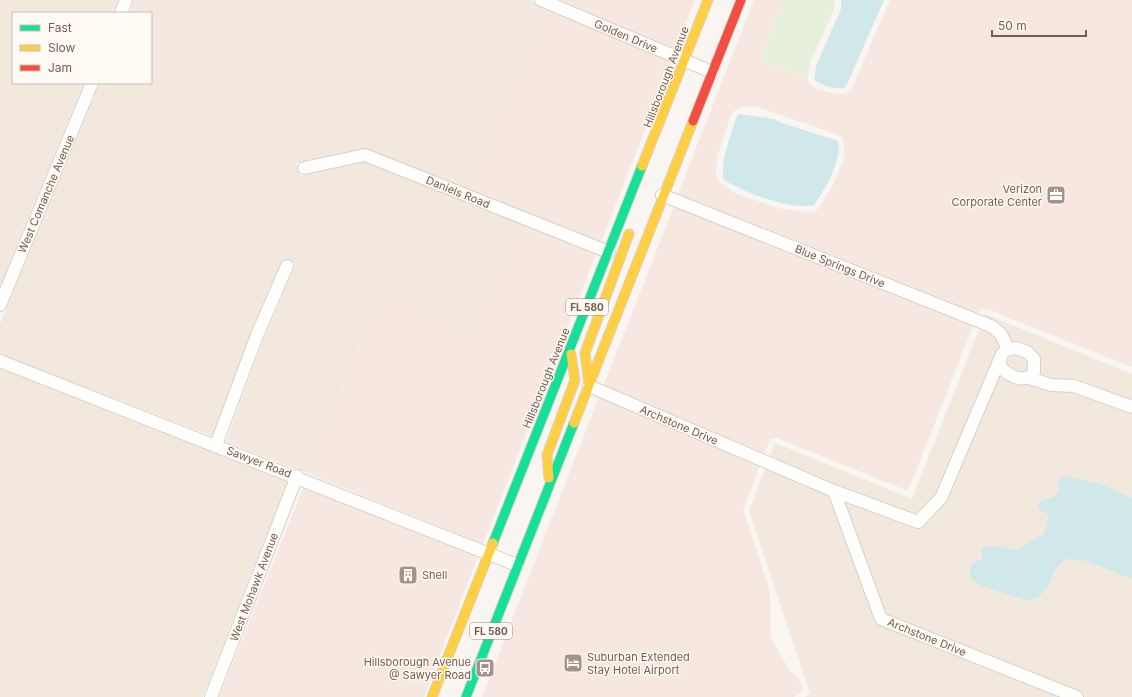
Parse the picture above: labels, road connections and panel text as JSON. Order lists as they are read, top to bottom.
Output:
{
  "streets": {
    "main road": ["Hillsborough Avenue", "FL 580"],
    "street": [
      "Golden Drive",
      "Daniels Road",
      "West Comanche Avenue",
      "Blue Springs Drive",
      "Archstone Drive",
      "Sawyer Road",
      "West Mohawk Avenue"
    ]
  },
  "crossings": [
    ["Golden Drive", "Hillsborough Avenue"],
    ["Golden Drive", "FL 580"],
    ["Hillsborough Avenue", "Daniels Road"],
    ["Hillsborough Avenue", "Sawyer Road"],
    ["Blue Springs Drive", "FL 580"],
    ["Blue Springs Drive", "Archstone Drive"],
    ["FL 580", "Archstone Drive"],
    ["FL 580", "Sawyer Road"],
    ["Sawyer Road", "West Mohawk Avenue"]
  ],
  "places": {
    "office": ["Verizon Corporate Center"],
    "building": ["Shell"],
    "hotel": ["Suburban Extended Stay Hotel Airport"],
    "bus stop": ["Hillsborough Avenue @ Sawyer Road"]
  },
  "legend": ["Fast", "Slow", "Jam"],
  "scale_bar": "50 m"
}
